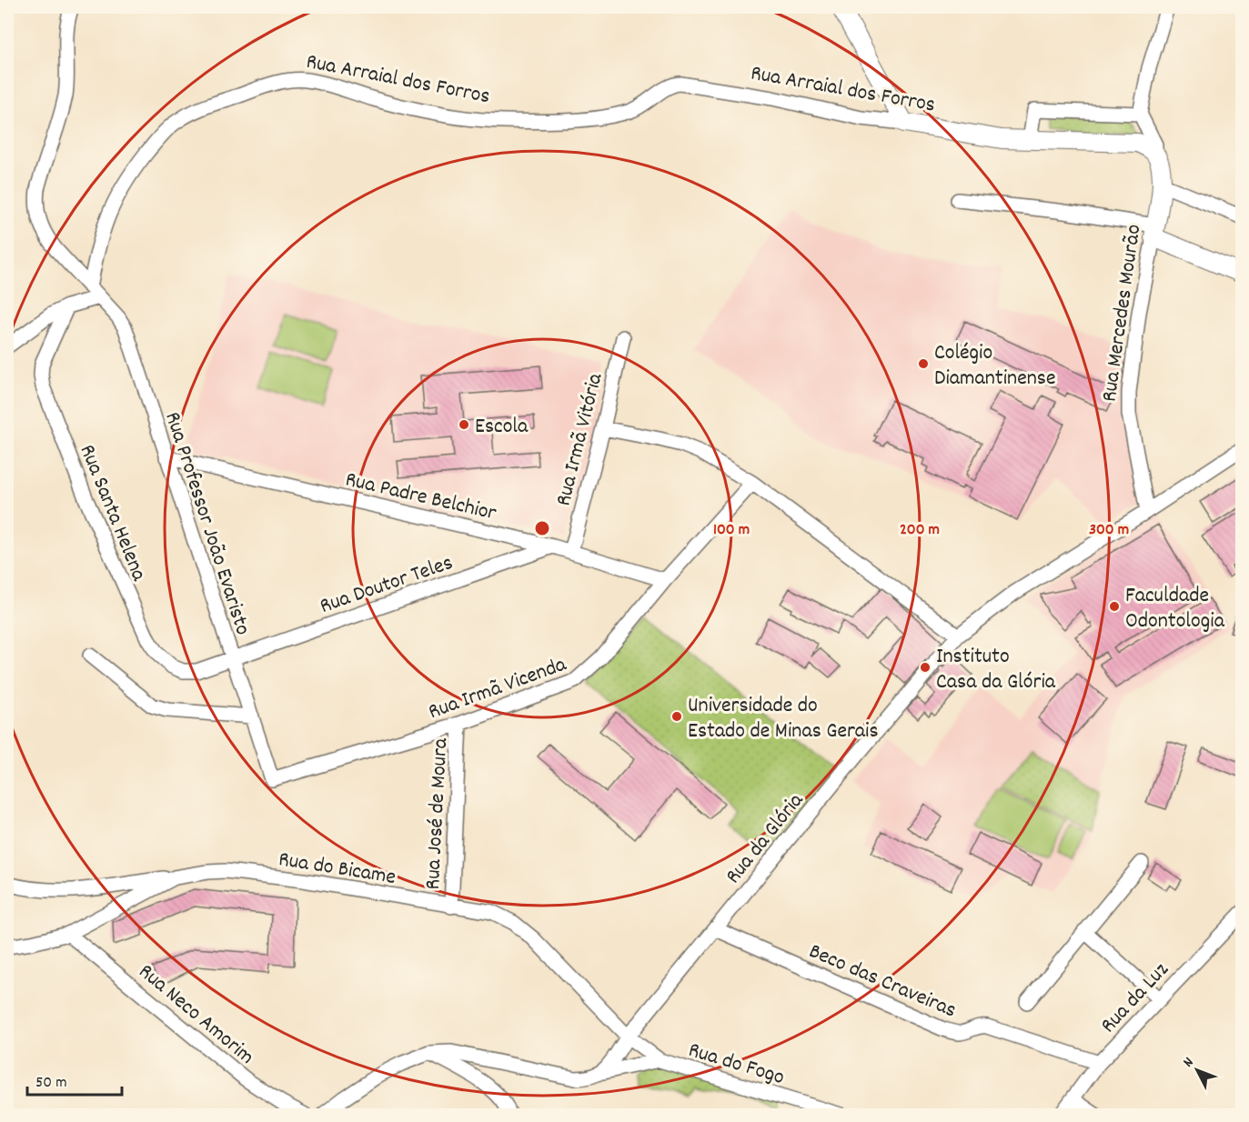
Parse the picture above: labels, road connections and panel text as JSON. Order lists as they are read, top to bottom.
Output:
{
  "streets": {
    "main road": ["Rua Arraial dos Forros", "Rua Mercedes Mourão"],
    "street": [
      "Rua Irmã Vitória",
      "Rua Padre Belchior",
      "Rua Santa Helena",
      "Rua Professor João Evaristo",
      "Rua Doutor Teles",
      "Rua Irmã Vicenda",
      "Rua José de Moura",
      "Rua da Glória",
      "Rua do Bicame",
      "Beco das Craveiras",
      "Rua da Luz",
      "Rua Neco Amorim",
      "Rua do Fogo"
    ]
  },
  "crossings": [
    ["Rua Arraial dos Forros", "Rua Mercedes Mourão"],
    ["Rua Arraial dos Forros", "Rua Professor João Evaristo"],
    ["Rua Mercedes Mourão", "Rua da Glória"],
    ["Rua Irmã Vitória", "Rua Padre Belchior"],
    ["Rua Padre Belchior", "Rua Professor João Evaristo"],
    ["Rua Padre Belchior", "Rua Doutor Teles"],
    ["Rua Padre Belchior", "Rua Irmã Vicenda"],
    ["Rua Santa Helena", "Rua Professor João Evaristo"],
    ["Rua Santa Helena", "Rua Doutor Teles"],
    ["Rua Professor João Evaristo", "Rua Doutor Teles"],
    ["Rua Professor João Evaristo", "Rua Irmã Vicenda"],
    ["Rua Irmã Vicenda", "Rua José de Moura"],
    ["Rua José de Moura", "Rua do Bicame"],
    ["Rua da Glória", "Rua do Bicame"],
    ["Rua da Glória", "Beco das Craveiras"],
    ["Rua da Glória", "Rua do Fogo"],
    ["Rua do Bicame", "Rua Neco Amorim"],
    ["Rua do Bicame", "Rua do Fogo"],
    ["Beco das Craveiras", "Rua da Luz"]
  ],
  "places": [
    "Colégio Diamantinense",
    "Escola",
    "Faculdade Odontologia",
    "Instituto Casa da Glória",
    "Universidade do Estado de Minas Gerais"
  ],
  "scale_bar": "50 m",
  "north": "top left",
  "rings": ["100 m", "200 m", "300 m"]
}
